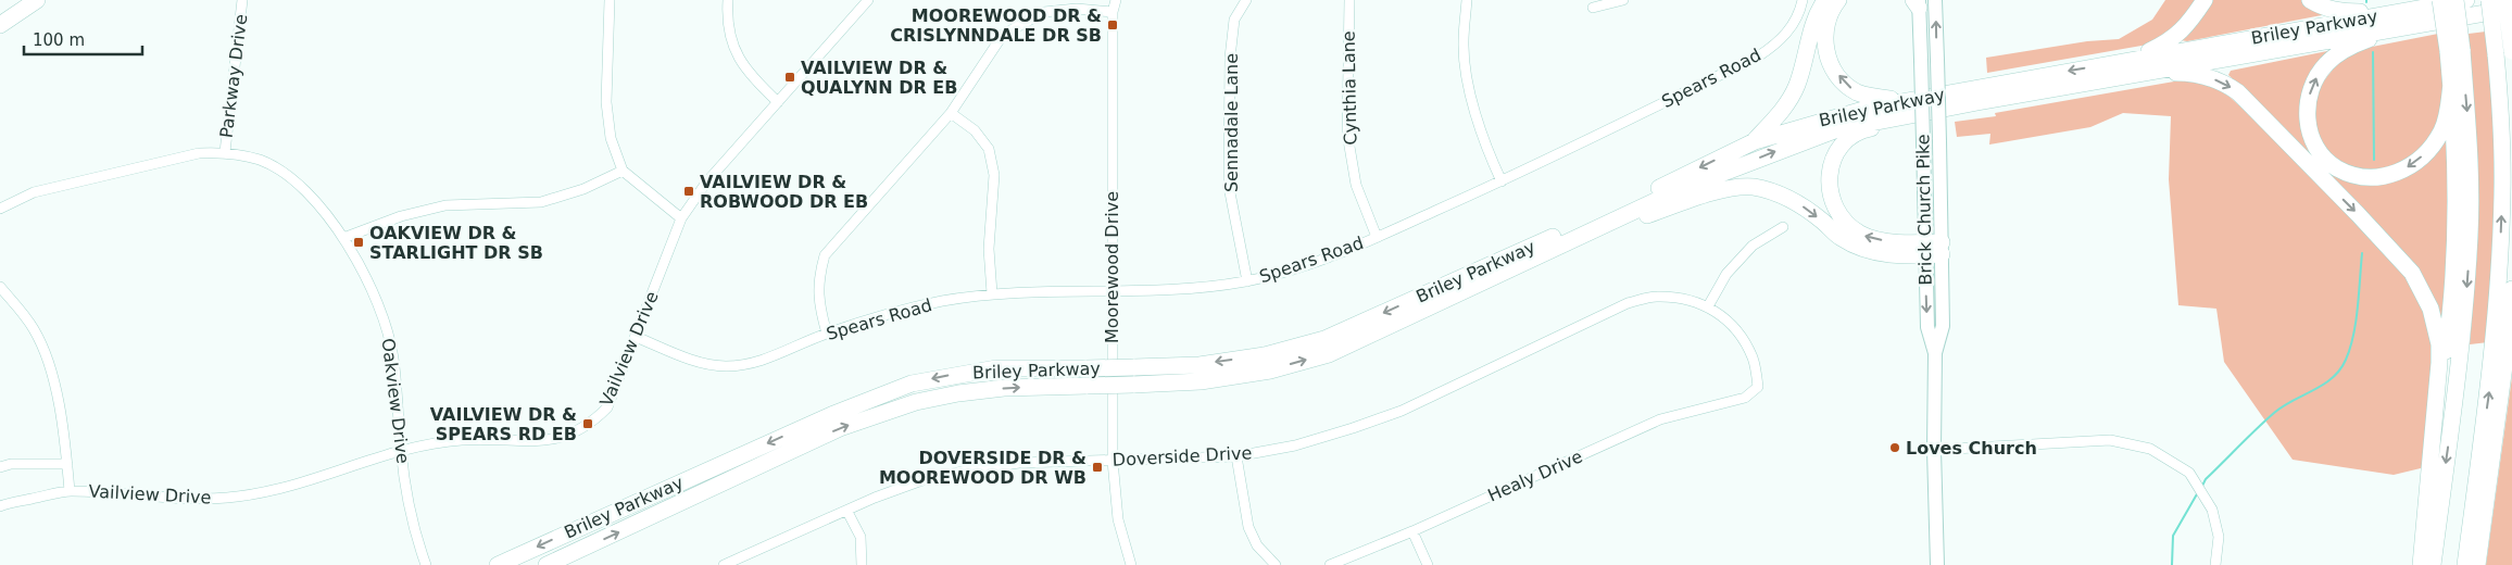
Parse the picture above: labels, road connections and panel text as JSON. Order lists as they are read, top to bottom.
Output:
{
  "streets": {
    "highway": ["Briley Parkway"],
    "main road": ["Brick Church Pike"],
    "street": [
      "Parkway Drive",
      "Spears Road",
      "Cynthia Lane",
      "Sennadale Lane",
      "Moorewood Drive",
      "Vailview Drive",
      "Oakview Drive",
      "Doverside Drive",
      "Healy Drive"
    ]
  },
  "crossings": [
    ["Parkway Drive", "Oakview Drive"],
    ["Spears Road", "Cynthia Lane"],
    ["Spears Road", "Sennadale Lane"],
    ["Spears Road", "Moorewood Drive"],
    ["Spears Road", "Vailview Drive"],
    ["Moorewood Drive", "Doverside Drive"],
    ["Vailview Drive", "Oakview Drive"],
    ["Doverside Drive", "Healy Drive"]
  ],
  "places": {
    "transit": [
      "MOOREWOOD DR & CRISLYNNDALE DR SB",
      "VAILVIEW DR & QUALYNN DR EB",
      "VAILVIEW DR & ROBWOOD DR EB",
      "OAKVIEW DR & STARLIGHT DR SB",
      "VAILVIEW DR & SPEARS RD EB",
      "DOVERSIDE DR & MOOREWOOD DR WB"
    ],
    "other": ["Loves Church"]
  },
  "scale_bar": "100 m"
}
